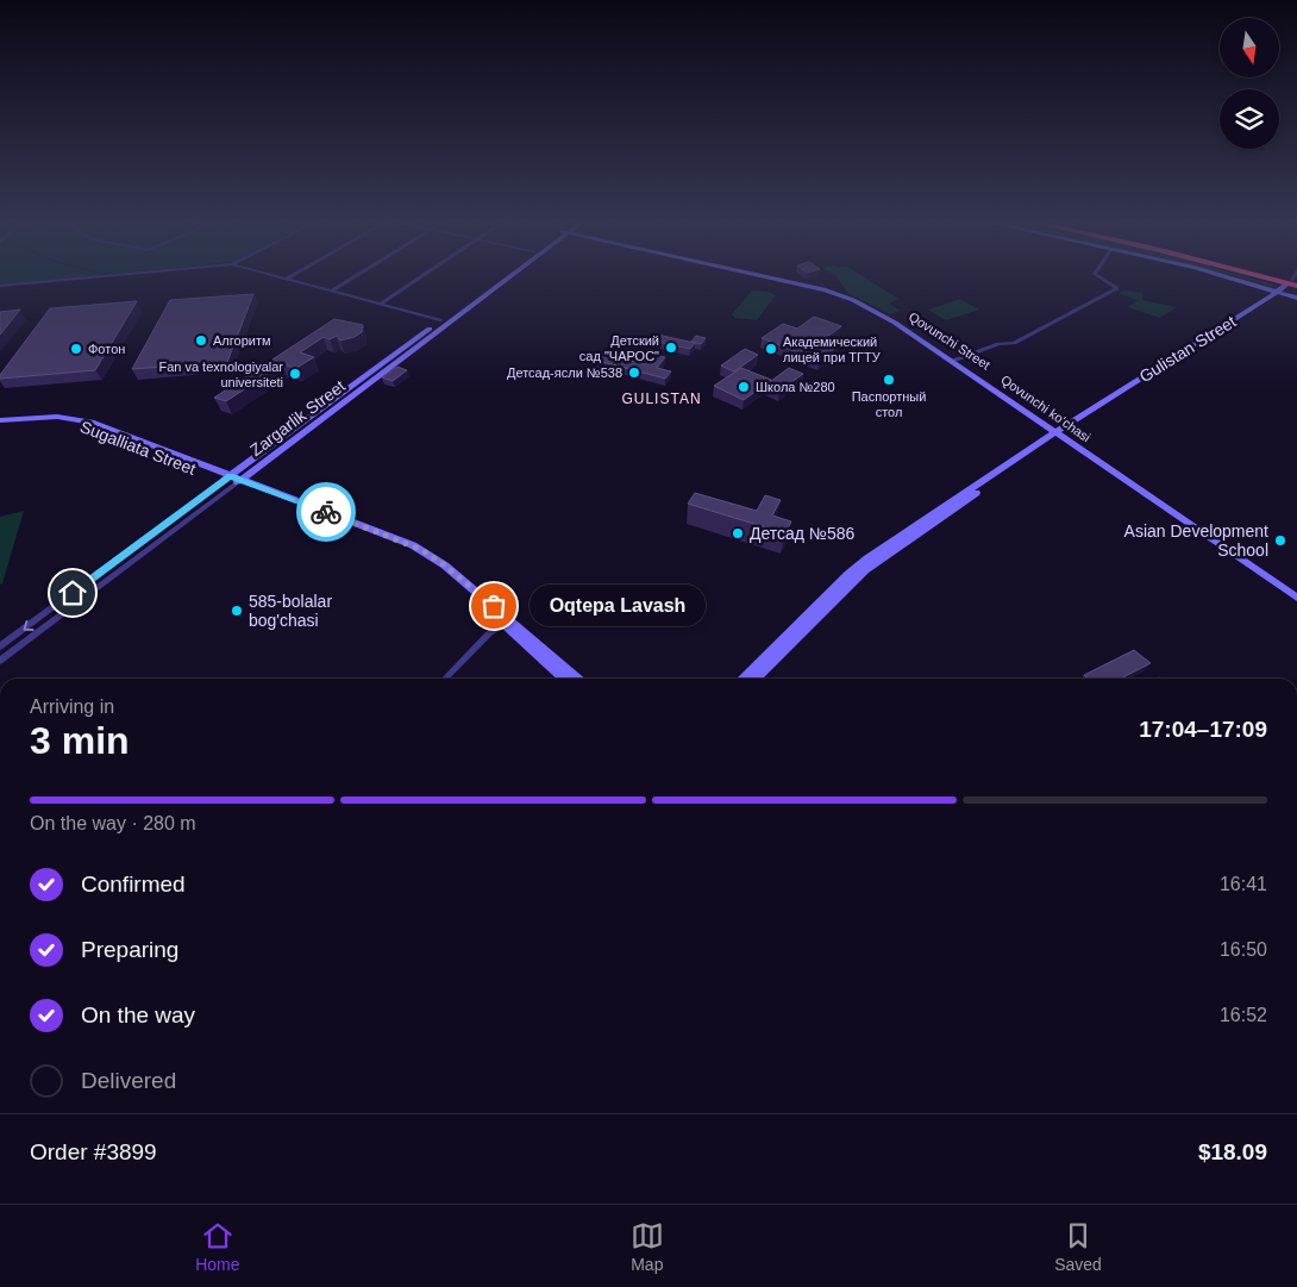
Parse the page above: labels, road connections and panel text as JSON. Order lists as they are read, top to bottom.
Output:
{
  "streets": {
    "main road": [
      "Qovunchi Street",
      "Gulistan Street",
      "Qovunchi ko'chasi",
      "Zargarlik Street",
      "Sugalliata Street"
    ]
  },
  "crossings": [
    ["Qovunchi Street", "Gulistan Street"],
    ["Qovunchi Street", "Qovunchi ko'chasi"],
    ["Gulistan Street", "Qovunchi ko'chasi"],
    ["Zargarlik Street", "Sugalliata Street"]
  ],
  "districts": ["GULISTAN"],
  "places": [
    "Алгоритм",
    "Детский сад \"ЧАРОС\"",
    "Фотон",
    "Академический лицей при ТГТУ",
    "Детсад-ясли №538",
    "Fan va texnologiyalar universiteti",
    "Паспортный стол",
    "Школа №280",
    "Детсад №586",
    "Asian Development School",
    "Oqtepa Lavash",
    "585-bolalar bog'chasi"
  ],
  "north": "bottom",
  "page": {
    "bubble": "Oqtepa Lavash",
    "heading": ["3 min", "Arriving in", "17:04–17:09"],
    "panel": ["Order #3899", "$18.09"],
    "bar": "On the way · 280 m",
    "list": [
      ["Confirmed", "16:41"],
      ["Preparing", "16:50"],
      ["On the way", "16:52"],
      "Delivered"
    ],
    "tabs": ["Home", "Map", "Saved"]
  }
}
